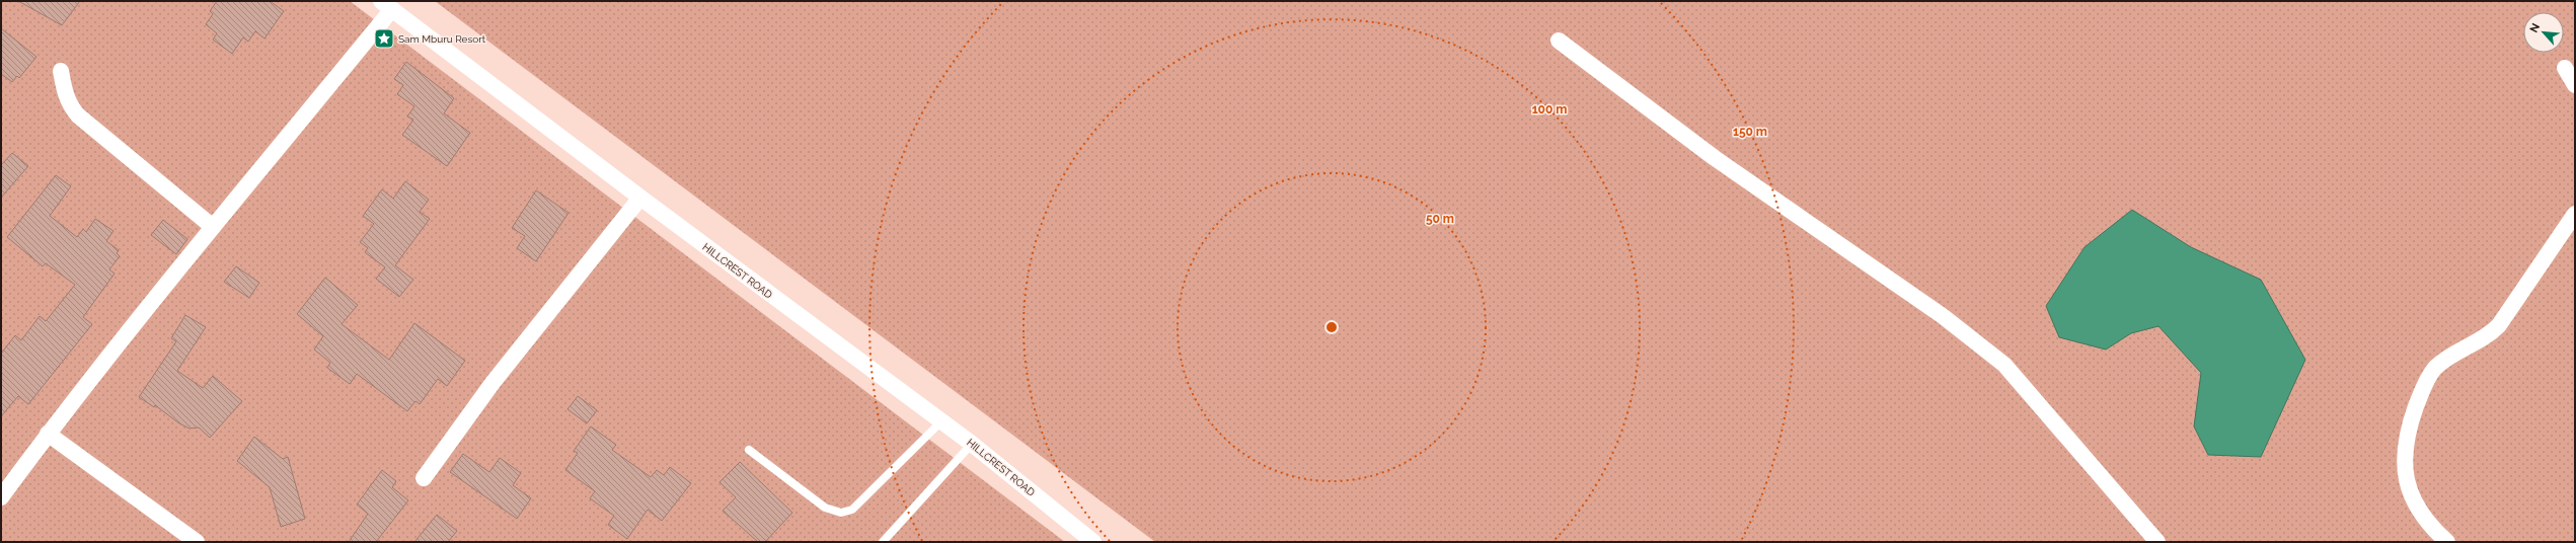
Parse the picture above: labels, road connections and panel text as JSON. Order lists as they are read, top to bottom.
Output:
{
  "streets": {
    "street": ["HILLCREST ROAD"]
  },
  "places": {
    "place": ["Sam Mburu Resort"]
  },
  "north": "top left",
  "rings": ["100 m", "150 m", "50 m"]
}
